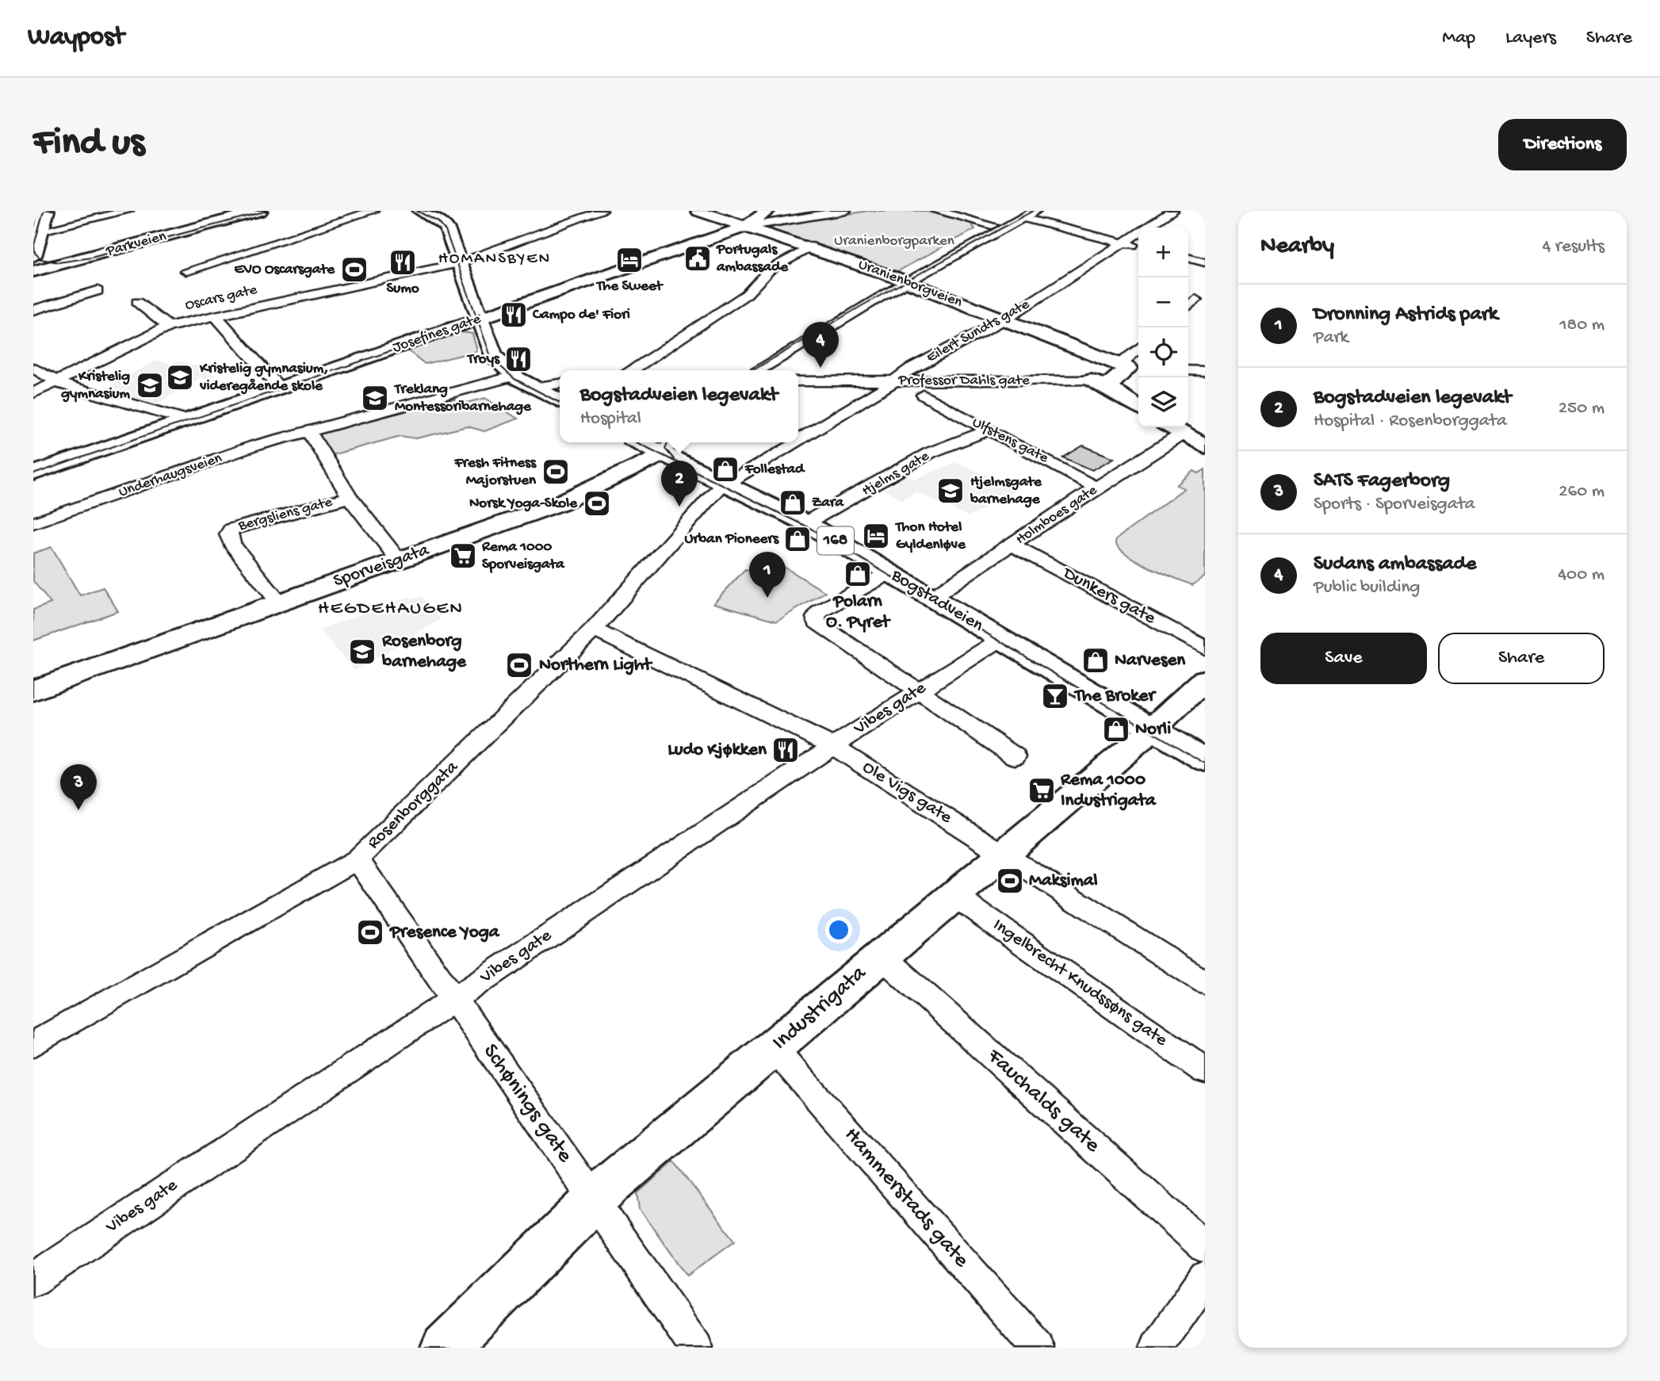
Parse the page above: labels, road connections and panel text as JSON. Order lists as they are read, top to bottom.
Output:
{
  "streets": {
    "street": [
      "Parkveien",
      "Uranienborgveien",
      "Oscars gate",
      "Eilert Sundts gate",
      "Josefines gate",
      "Professor Dahls gate",
      "Ulfstens gate",
      "Hjelms gate",
      "Underhaugsveien",
      "Bergsliens gate",
      "Holmboes gate",
      "168",
      "Sporveisgata",
      "Dunkers gate",
      "Bogstadveien",
      "Vibes gate",
      "Ole Vigs gate",
      "Rosenborggata",
      "Ingelbrecht Knudssøns gate",
      "Industrigata",
      "Fauchalds gate",
      "Schønings gate",
      "Hammerstads gate"
    ]
  },
  "crossings": [
    ["Uranienborgveien", "Eilert Sundts gate"],
    ["Uranienborgveien", "Josefines gate"],
    ["Eilert Sundts gate", "Professor Dahls gate"],
    ["Eilert Sundts gate", "Bogstadveien"],
    ["Eilert Sundts gate", "Rosenborggata"],
    ["Ulfstens gate", "Hjelms gate"],
    ["Ulfstens gate", "Holmboes gate"],
    ["Hjelms gate", "Bogstadveien"],
    ["Bergsliens gate", "Sporveisgata"],
    ["Holmboes gate", "Dunkers gate"],
    ["Holmboes gate", "Bogstadveien"],
    ["Sporveisgata", "Bogstadveien"],
    ["Bogstadveien", "Vibes gate"],
    ["Bogstadveien", "Rosenborggata"],
    ["Bogstadveien", "Industrigata"],
    ["Vibes gate", "Ole Vigs gate"],
    ["Vibes gate", "Schønings gate"],
    ["Ole Vigs gate", "Rosenborggata"],
    ["Ole Vigs gate", "Industrigata"],
    ["Rosenborggata", "Schønings gate"],
    ["Ingelbrecht Knudssøns gate", "Industrigata"],
    ["Industrigata", "Fauchalds gate"],
    ["Industrigata", "Schønings gate"],
    ["Industrigata", "Hammerstads gate"]
  ],
  "districts": ["HOMANSBYEN", "HEGDEHAUGEN"],
  "parks": ["Uranienborgparken"],
  "places": {
    "public building": ["Portugals ambassade"],
    "hotel": ["The Sweet", "Thon Hotel Gyldenløve"],
    "restaurant": [
      "Sumo",
      "Campo de' Fiori",
      "Troys",
      "Ludo Kjøkken"
    ],
    "sports": [
      "EVO Oscarsgate",
      "Fresh Fitness Majorstuen",
      "Norsk Yoga-Skole",
      "Northern Light",
      "Maksimal",
      "Presence Yoga"
    ],
    "school or university": [
      "Kristelig gymnasium, videregående skole",
      "Kristelig gymnasium",
      "Treklang Montessoribarnehage",
      "Hjelmsgate barnehage",
      "Rosenborg barnehage"
    ],
    "shop": [
      "Follestad",
      "Zara",
      "Urban Pioneers",
      "Polarn O. Pyret",
      "Narvesen",
      "Norli"
    ],
    "supermarket": ["Rema 1000 Sporveisgata", "Rema 1000 Industrigata"],
    "bar": ["The Broker"]
  },
  "page": {
    "header": "Waypost",
    "nav": ["Map", "Layers", "Share"],
    "buttons": [
      "Directions",
      ["Save", "Share"]
    ],
    "title": "Find us",
    "heading": ["Nearby", "4 results"],
    "map_buttons": ["+", "−"],
    "list": [
      {
        "mark": "1",
        "name": "Dronning Astrids park",
        "note": "Park",
        "value": "180 m"
      },
      {
        "mark": "2",
        "name": "Bogstadveien legevakt",
        "note": "Hospital · Rosenborggata",
        "value": "250 m"
      },
      {
        "mark": "3",
        "name": "SATS Fagerborg",
        "note": "Sports · Sporveisgata",
        "value": "260 m"
      },
      {
        "mark": "4",
        "name": "Sudans ambassade",
        "note": "Public building",
        "value": "400 m"
      }
    ],
    "pins": [
      "4",
      "2",
      "1",
      "3"
    ],
    "popup": ["Bogstadveien legevakt", "Hospital"]
  }
}
